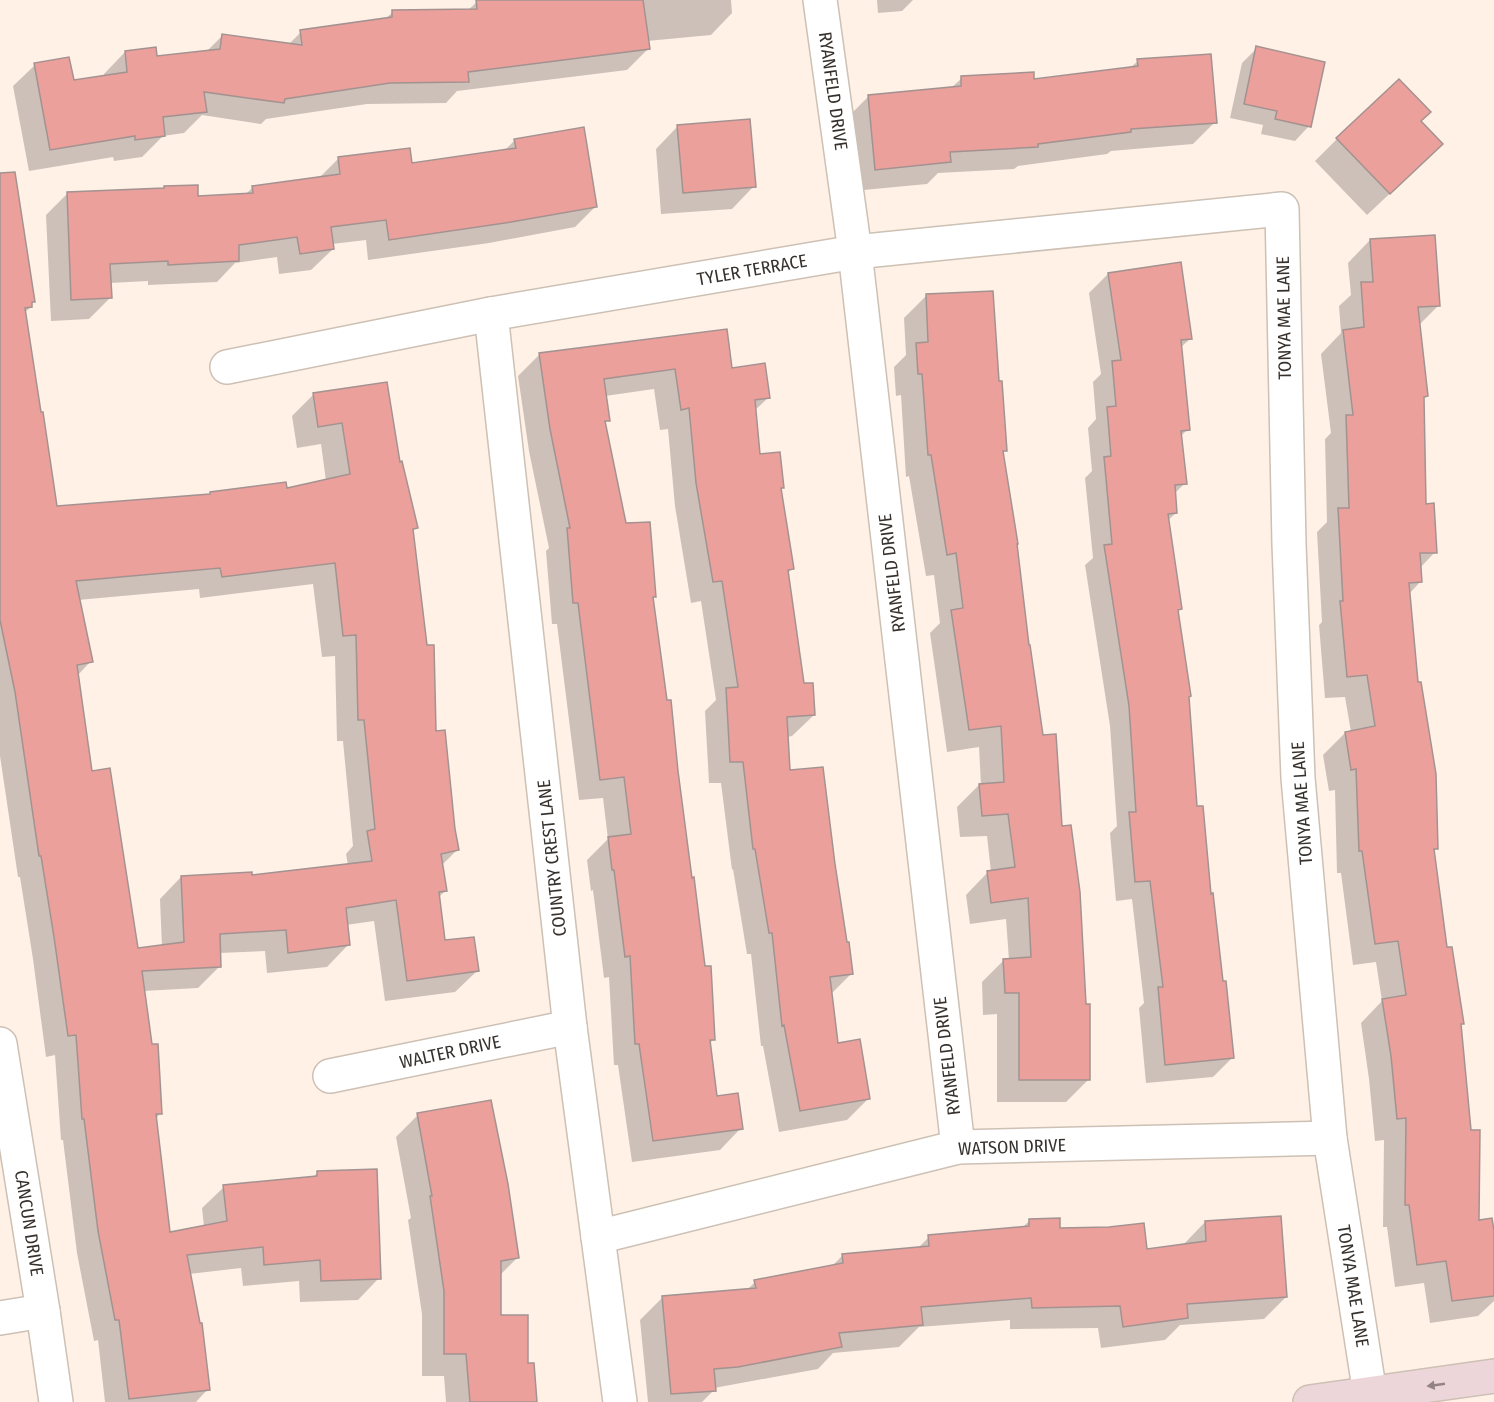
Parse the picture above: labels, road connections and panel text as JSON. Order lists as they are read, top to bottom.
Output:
{
  "streets": {
    "street": [
      "RYANFELD DRIVE",
      "TYLER TERRACE",
      "TONYA MAE LANE",
      "COUNTRY CREST LANE",
      "WALTER DRIVE",
      "WATSON DRIVE",
      "CANCUN DRIVE"
    ]
  },
  "crossings": [
    ["RYANFELD DRIVE", "TYLER TERRACE"],
    ["RYANFELD DRIVE", "WATSON DRIVE"],
    ["TYLER TERRACE", "TONYA MAE LANE"],
    ["TYLER TERRACE", "COUNTRY CREST LANE"],
    ["TONYA MAE LANE", "WATSON DRIVE"],
    ["COUNTRY CREST LANE", "WALTER DRIVE"],
    ["COUNTRY CREST LANE", "WATSON DRIVE"]
  ]
}
